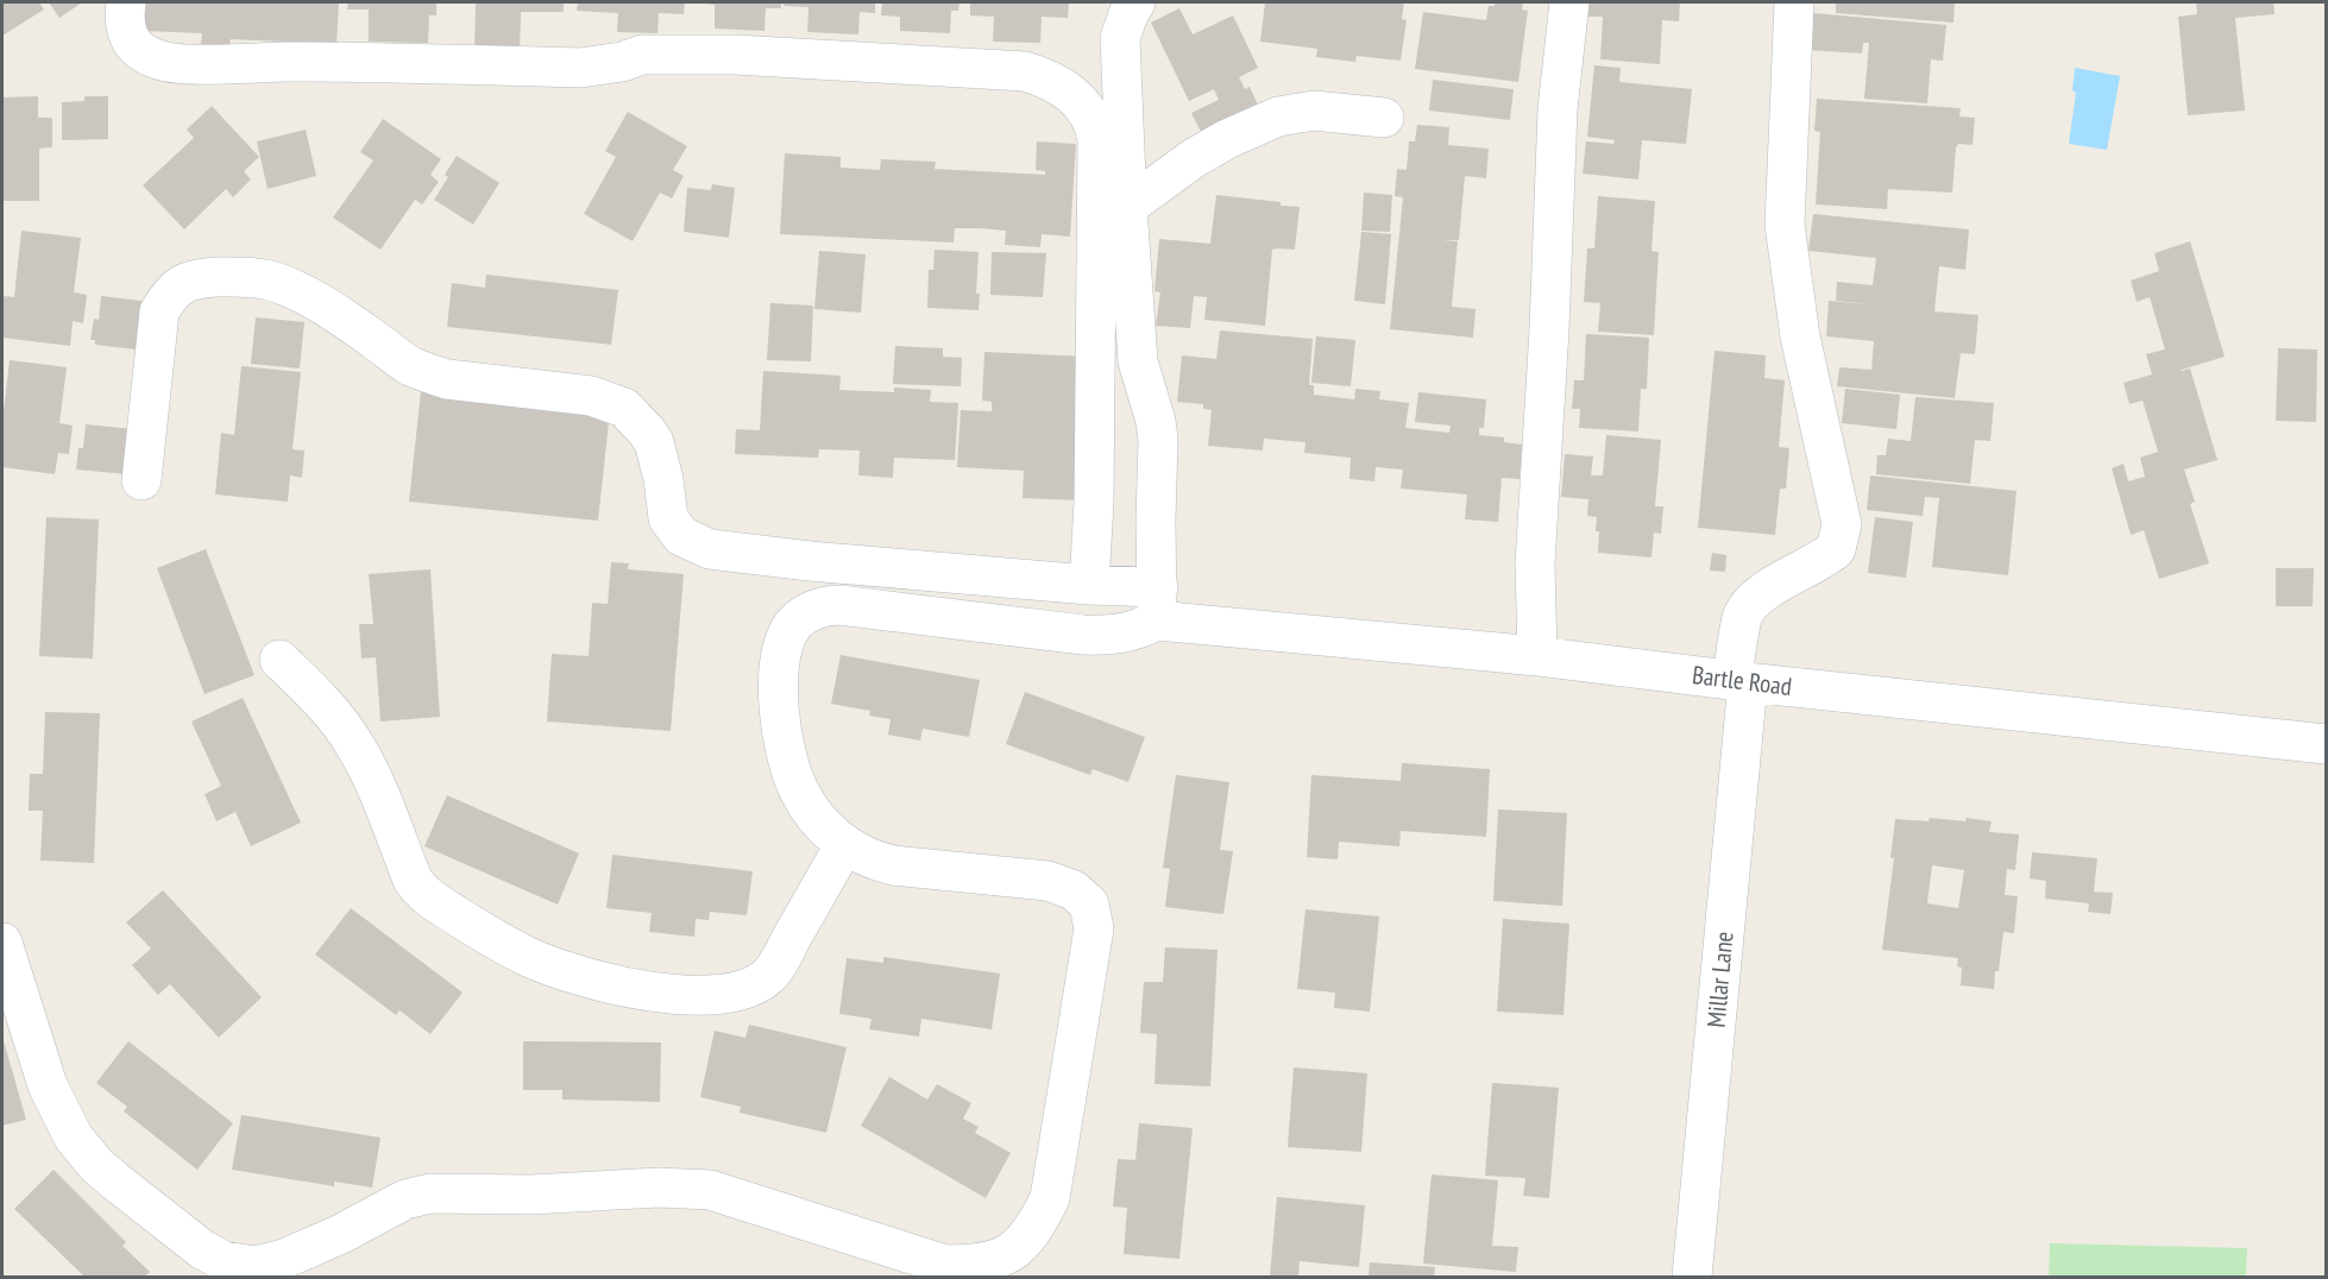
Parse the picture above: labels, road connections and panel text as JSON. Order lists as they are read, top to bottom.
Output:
{
  "streets": {
    "street": ["Bartle Road", "Millar Lane"]
  },
  "crossings": [
    ["Bartle Road", "Millar Lane"]
  ]
}
